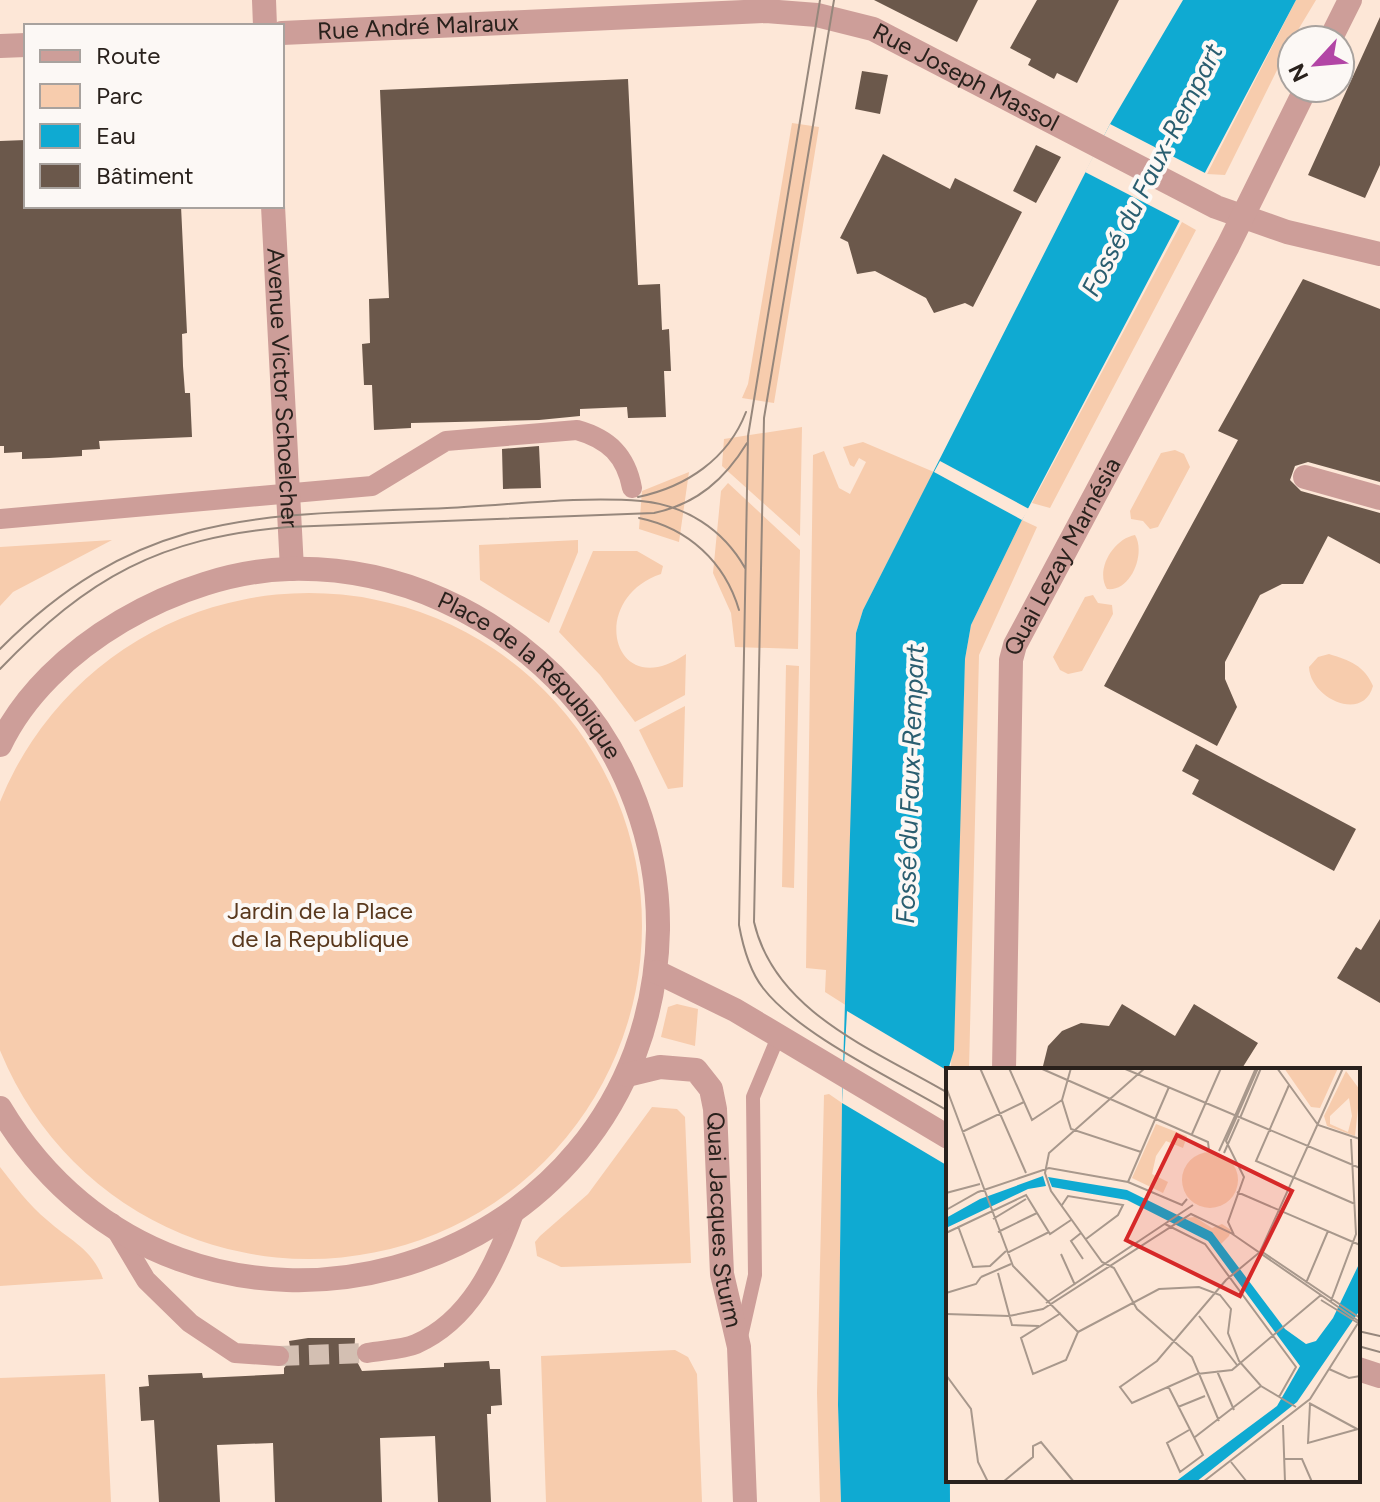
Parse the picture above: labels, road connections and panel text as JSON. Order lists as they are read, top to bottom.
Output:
{
  "streets": {
    "street": [
      "Rue André Malraux",
      "Rue Joseph Massol",
      "Avenue Victor Schoelcher",
      "Quai Lezay Marnésia",
      "Place de la République",
      "Quai Jacques Sturm"
    ]
  },
  "crossings": [
    ["Rue André Malraux", "Rue Joseph Massol"],
    ["Rue Joseph Massol", "Quai Lezay Marnésia"],
    ["Avenue Victor Schoelcher", "Place de la République"],
    ["Place de la République", "Quai Jacques Sturm"]
  ],
  "water": ["Fossé du Faux-Rempart"],
  "parks": ["Jardin de la Place de la Republique"],
  "legend": [
    "Route",
    "Parc",
    "Eau",
    "Bâtiment"
  ],
  "north": "bottom left"
}
